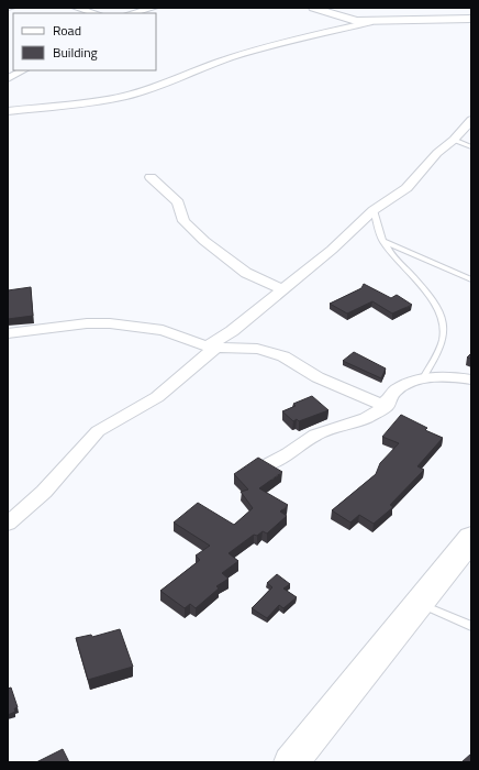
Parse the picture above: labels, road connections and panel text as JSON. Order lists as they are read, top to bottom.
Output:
{
  "legend": ["Road", "Building"]
}
